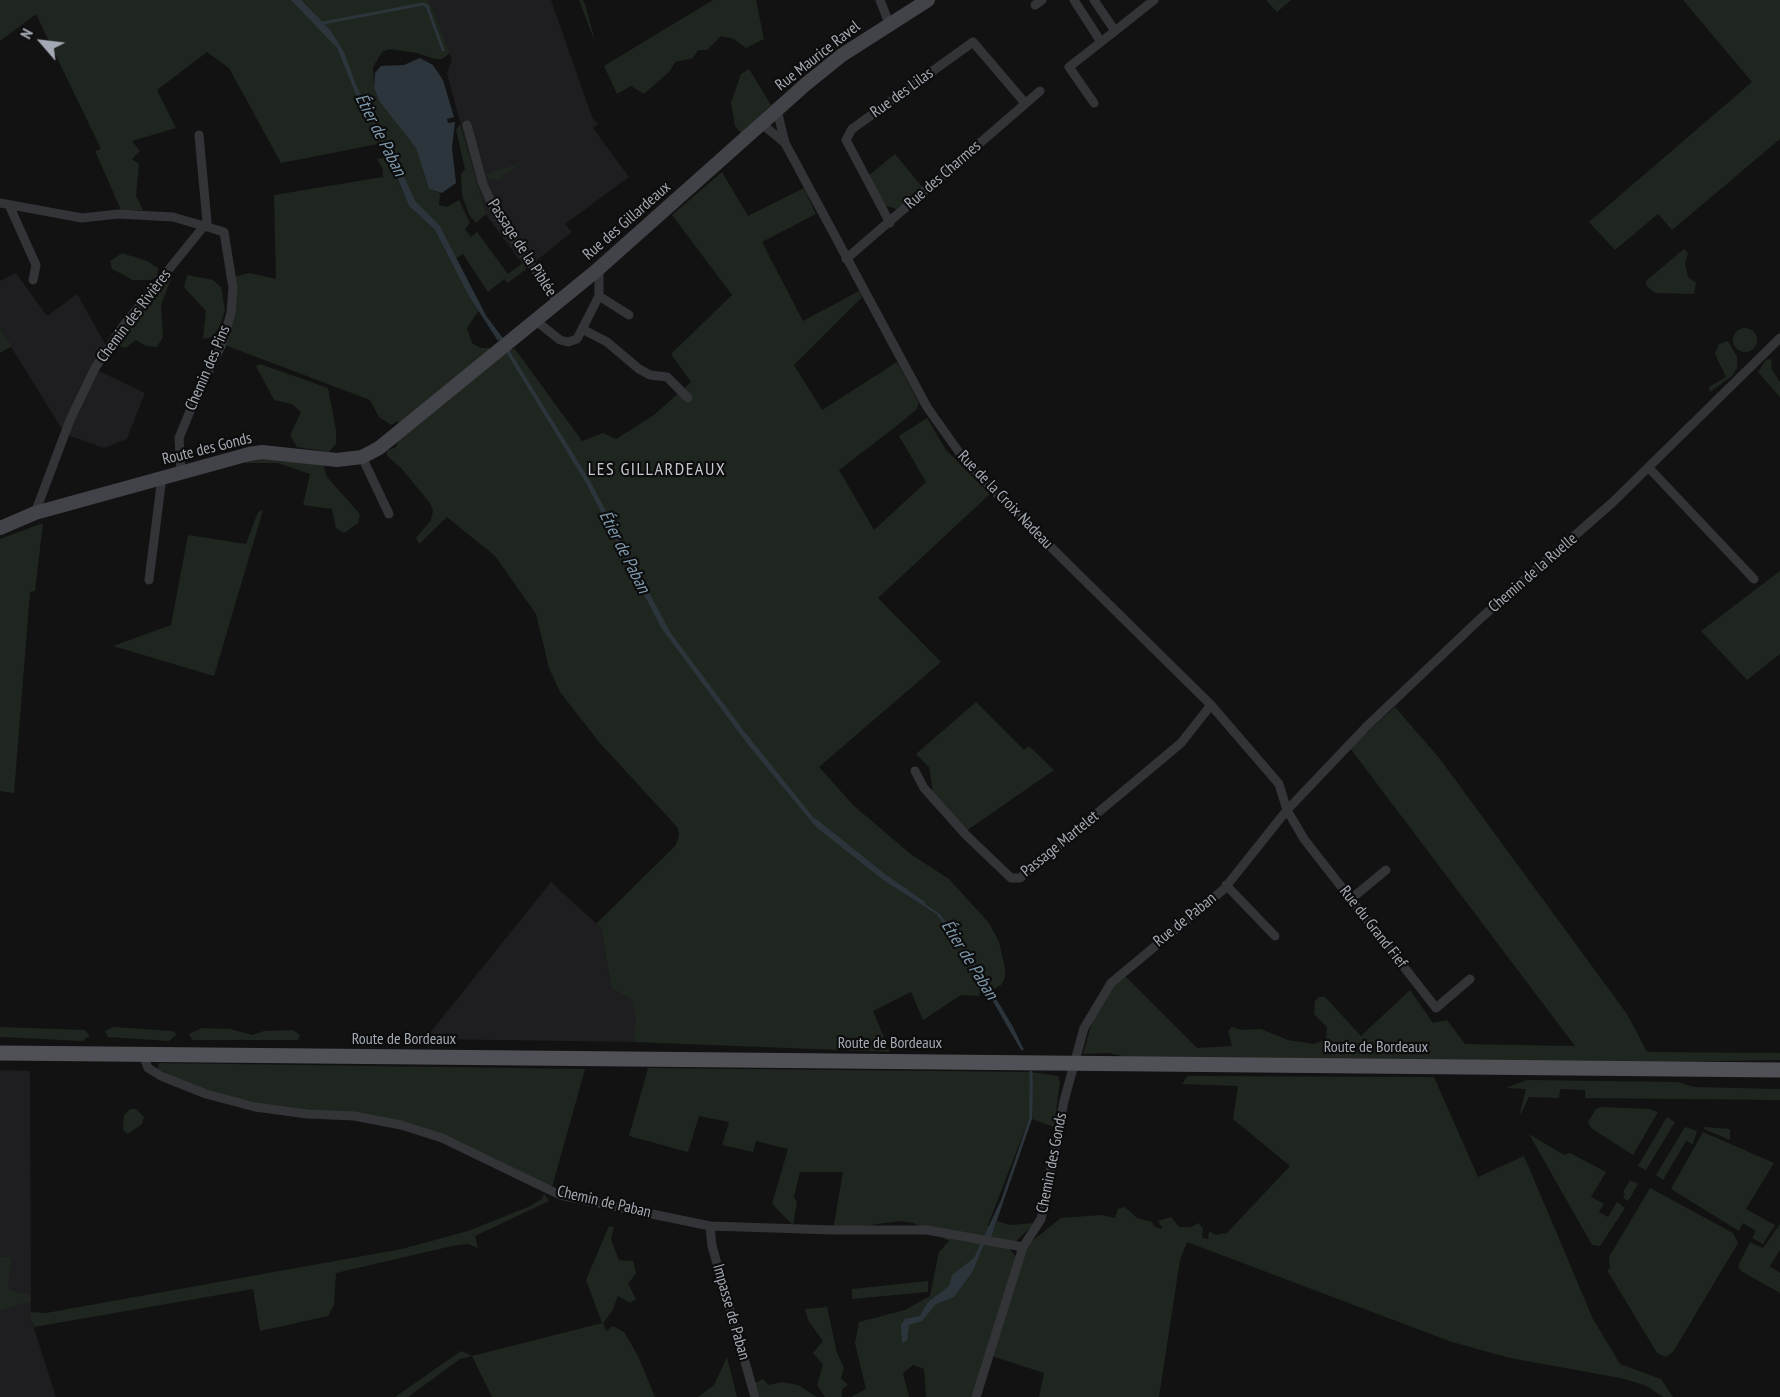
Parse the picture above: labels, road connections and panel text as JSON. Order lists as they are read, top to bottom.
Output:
{
  "streets": {
    "main road": ["Route de Bordeaux"],
    "street": [
      "Rue Maurice Ravel",
      "Rue des Lilas",
      "Rue des Charmes",
      "Rue des Gillardeaux",
      "Passage de la Piblée",
      "Chemin des Rivières",
      "Chemin des Pins",
      "Route des Gonds",
      "Rue de la Croix Nadeau",
      "Chemin de la Ruelle",
      "Passage Martelet",
      "Rue de Paban",
      "Rue du Grand Fief",
      "Chemin des Gonds",
      "Chemin de Paban",
      "Impasse de Paban"
    ]
  },
  "crossings": [
    ["Rue Maurice Ravel", "Rue des Gillardeaux"],
    ["Rue des Lilas", "Rue des Charmes"],
    ["Rue des Charmes", "Rue de la Croix Nadeau"],
    ["Rue des Gillardeaux", "Passage de la Piblée"],
    ["Rue des Gillardeaux", "Route des Gonds"],
    ["Chemin des Rivières", "Chemin des Pins"],
    ["Chemin des Rivières", "Route des Gonds"],
    ["Chemin des Pins", "Route des Gonds"],
    ["Rue de la Croix Nadeau", "Chemin de la Ruelle"],
    ["Rue de la Croix Nadeau", "Passage Martelet"],
    ["Rue de la Croix Nadeau", "Rue de Paban"],
    ["Rue de la Croix Nadeau", "Rue du Grand Fief"],
    ["Chemin de la Ruelle", "Rue de Paban"],
    ["Chemin de la Ruelle", "Rue du Grand Fief"],
    ["Rue de Paban", "Rue du Grand Fief"],
    ["Rue de Paban", "Route de Bordeaux"],
    ["Rue de Paban", "Chemin des Gonds"],
    ["Route de Bordeaux", "Chemin des Gonds"],
    ["Route de Bordeaux", "Chemin de Paban"],
    ["Chemin des Gonds", "Chemin de Paban"],
    ["Chemin de Paban", "Impasse de Paban"]
  ],
  "districts": ["LES GILLARDEAUX"],
  "water": ["Étier de Paban"],
  "north": "top left"
}
